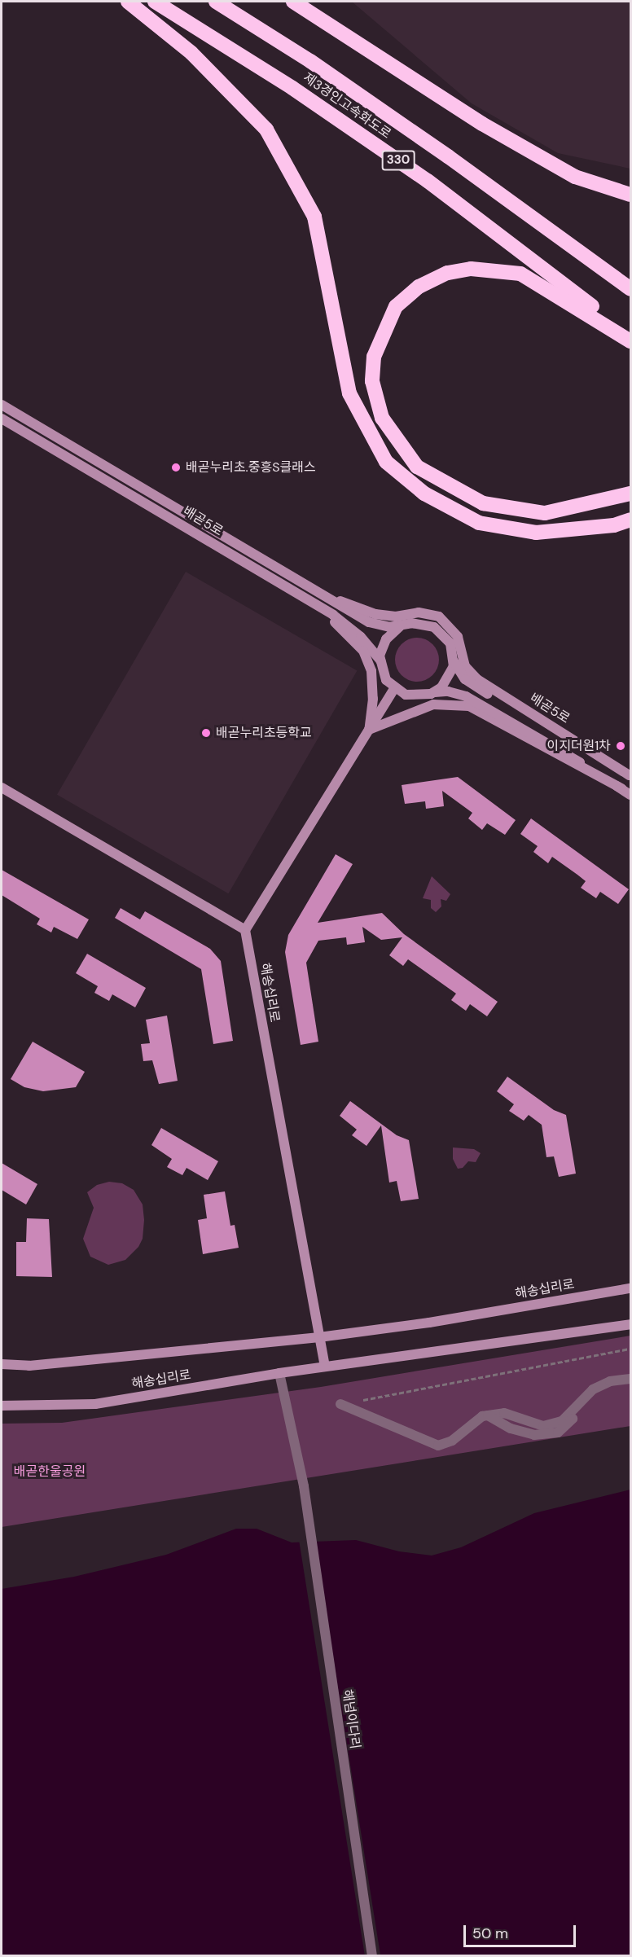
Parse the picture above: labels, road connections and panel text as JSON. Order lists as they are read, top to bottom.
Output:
{
  "streets": {
    "highway": ["제3경인고속화도로", "330"],
    "street": ["배곧5로", "해송십리로", "해넘이다리"]
  },
  "crossings": [
    ["해송십리로", "해넘이다리"]
  ],
  "parks": ["배곧한울공원"],
  "places": ["배곧누리초.중흥S클래스", "배곧누리초등학교", "이지더원1차"],
  "scale_bar": "50 m"
}
